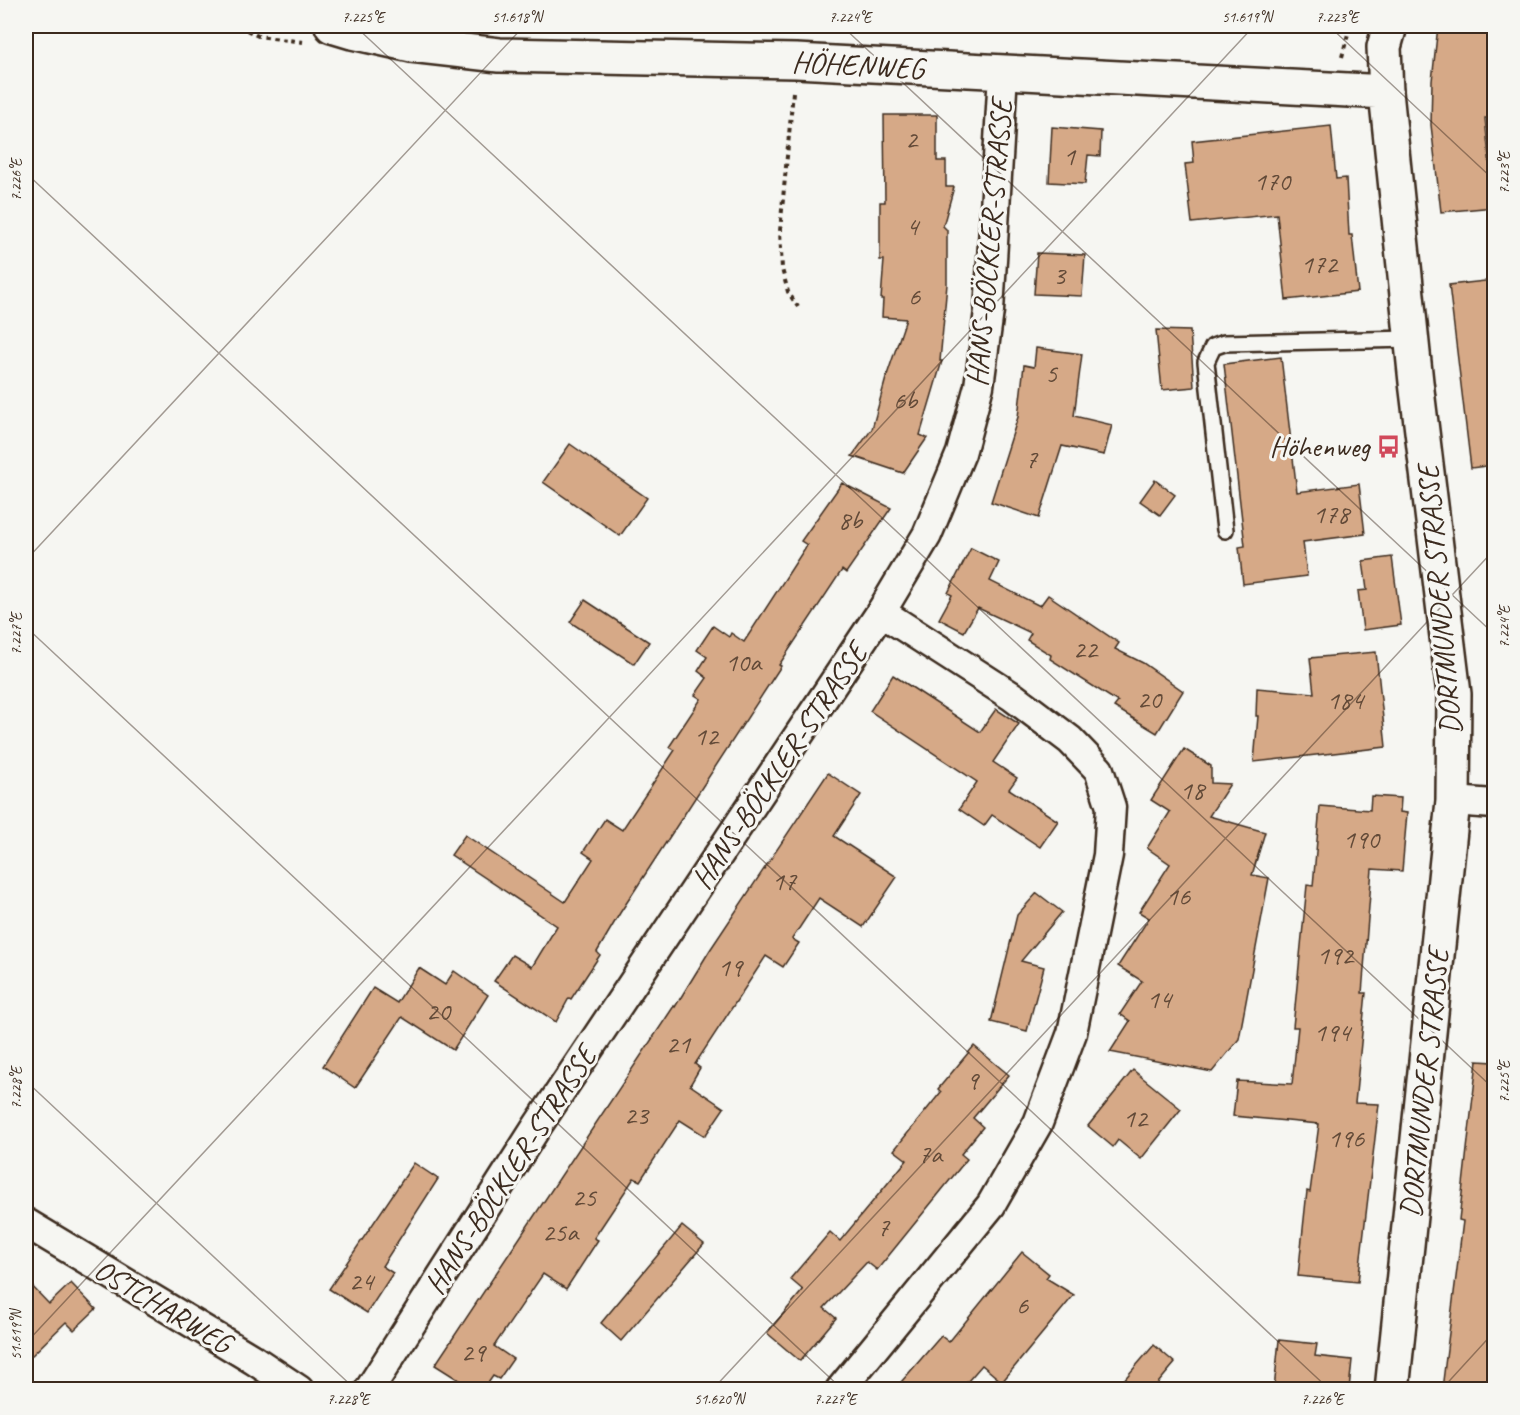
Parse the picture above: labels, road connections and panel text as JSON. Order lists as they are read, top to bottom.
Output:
{
  "streets": {
    "main road": ["HÖHENWEG", "DORTMUNDER STRASSE"],
    "street": ["HANS-BÖCKLER-STRASSE", "OSTCHARWEG"]
  },
  "crossings": [
    ["HÖHENWEG", "HANS-BÖCKLER-STRASSE"],
    ["HÖHENWEG", "DORTMUNDER STRASSE"]
  ],
  "places": {
    "bus stop": ["Höhenweg"]
  },
  "house_numbers": [
    "2",
    "1",
    "170",
    "4",
    "172",
    "3",
    "6",
    "5",
    "6b",
    "7",
    "178",
    "8b",
    "22",
    "10a",
    "20",
    "184",
    "12",
    "18",
    "190",
    "17",
    "16",
    "192",
    "19",
    "14",
    "20",
    "194",
    "21",
    "9",
    "23",
    "12",
    "196",
    "7a",
    "25",
    "7",
    "25a",
    "24",
    "6",
    "29"
  ],
  "coordinates": [
    "7.225°E",
    "51.618°N",
    "7.224°E",
    "51.619°N",
    "7.223°E",
    "7.226°E",
    "7.227°E",
    "7.228°E",
    "51.620°N"
  ]
}
